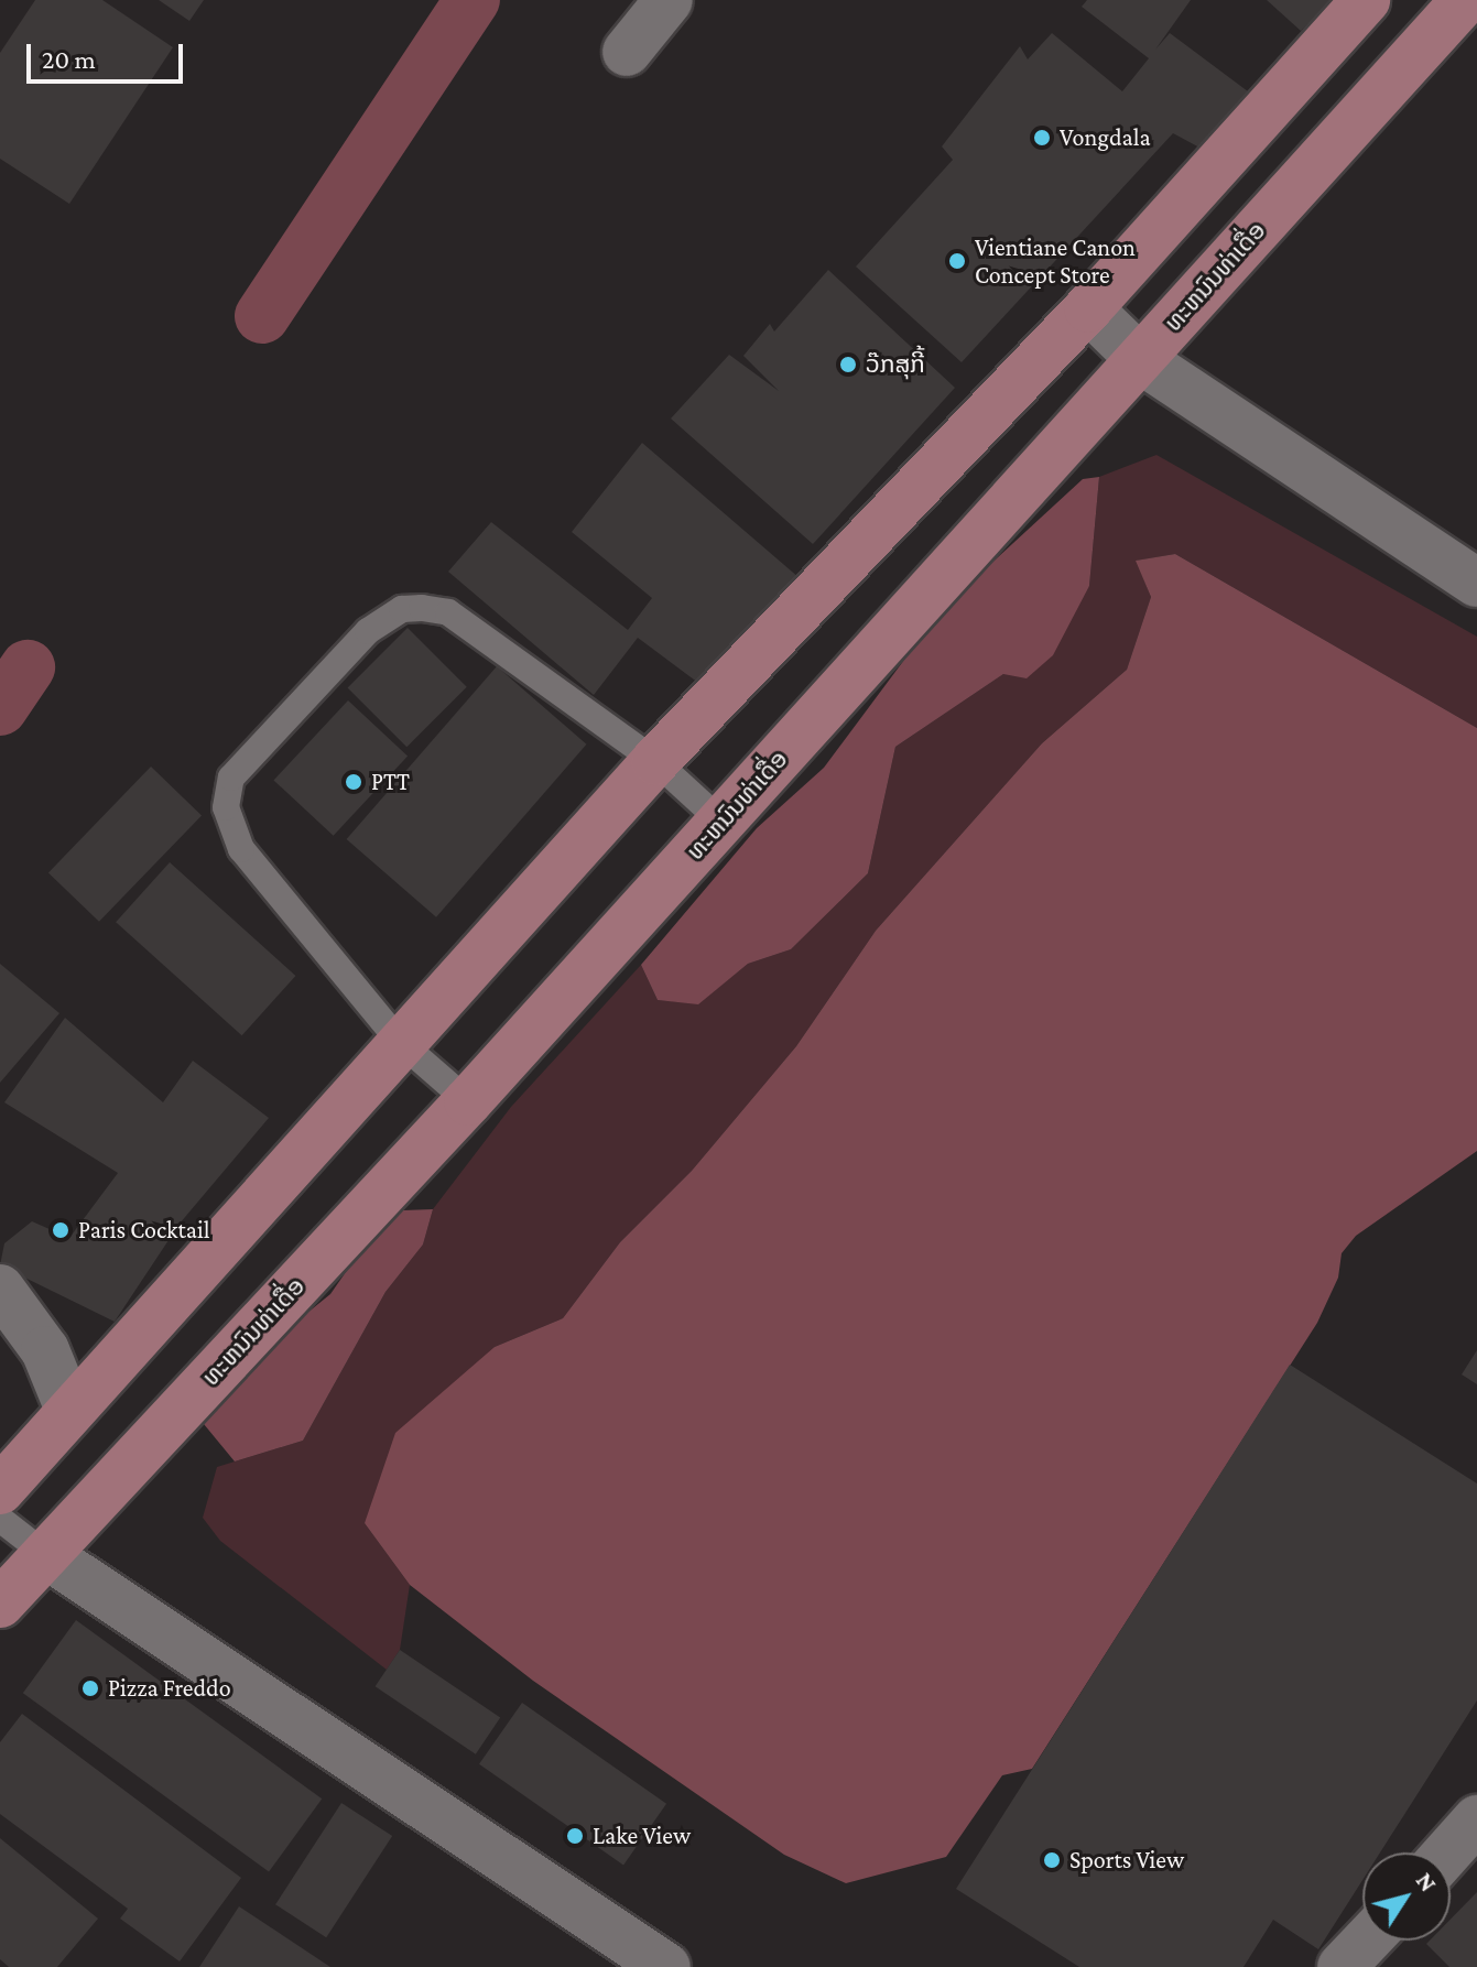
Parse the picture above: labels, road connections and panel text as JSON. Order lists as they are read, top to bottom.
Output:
{
  "streets": {
    "main road": ["ທະຫນົນທ່າເດື່ອ"]
  },
  "places": [
    "Vongdala",
    "Vientiane Canon Concept Store",
    "ວ໊ກສຸກີ້",
    "PTT",
    "Paris Cocktail",
    "Pizza Freddo",
    "Lake View",
    "Sports View"
  ],
  "scale_bar": "20 m",
  "north": "top right"
}
